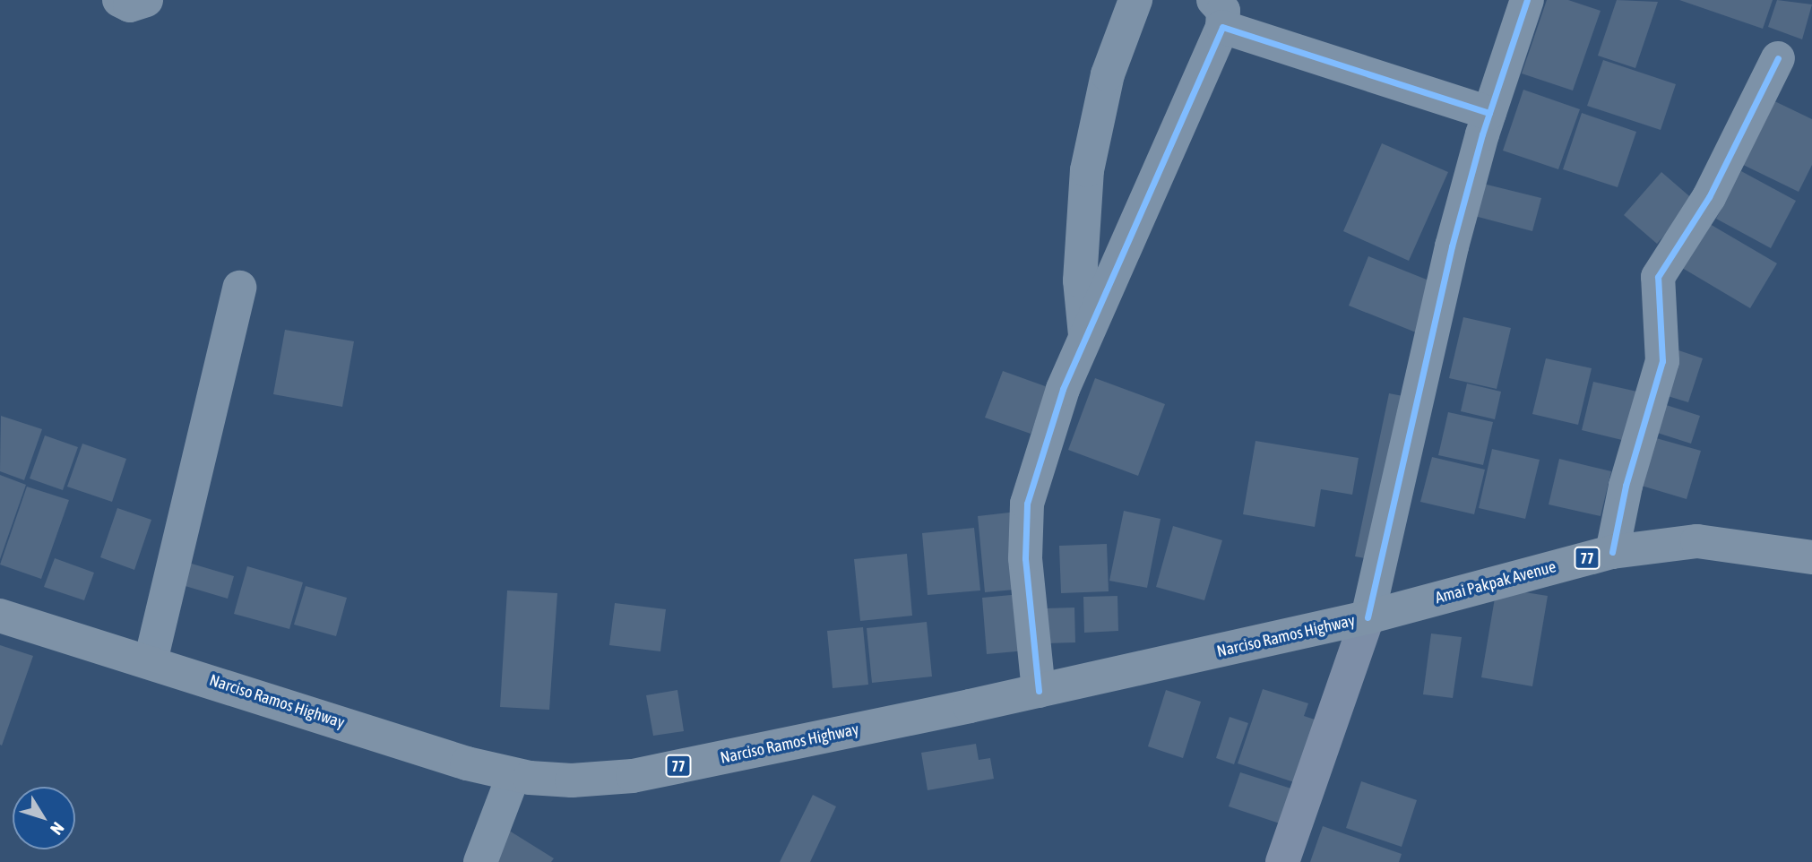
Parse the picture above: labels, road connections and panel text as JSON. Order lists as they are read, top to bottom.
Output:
{
  "streets": {
    "highway": ["77", "Amai Pakpak Avenue", "Narciso Ramos Highway"]
  },
  "crossings": [
    ["Amai Pakpak Avenue", "Narciso Ramos Highway"]
  ],
  "north": "bottom right"
}
